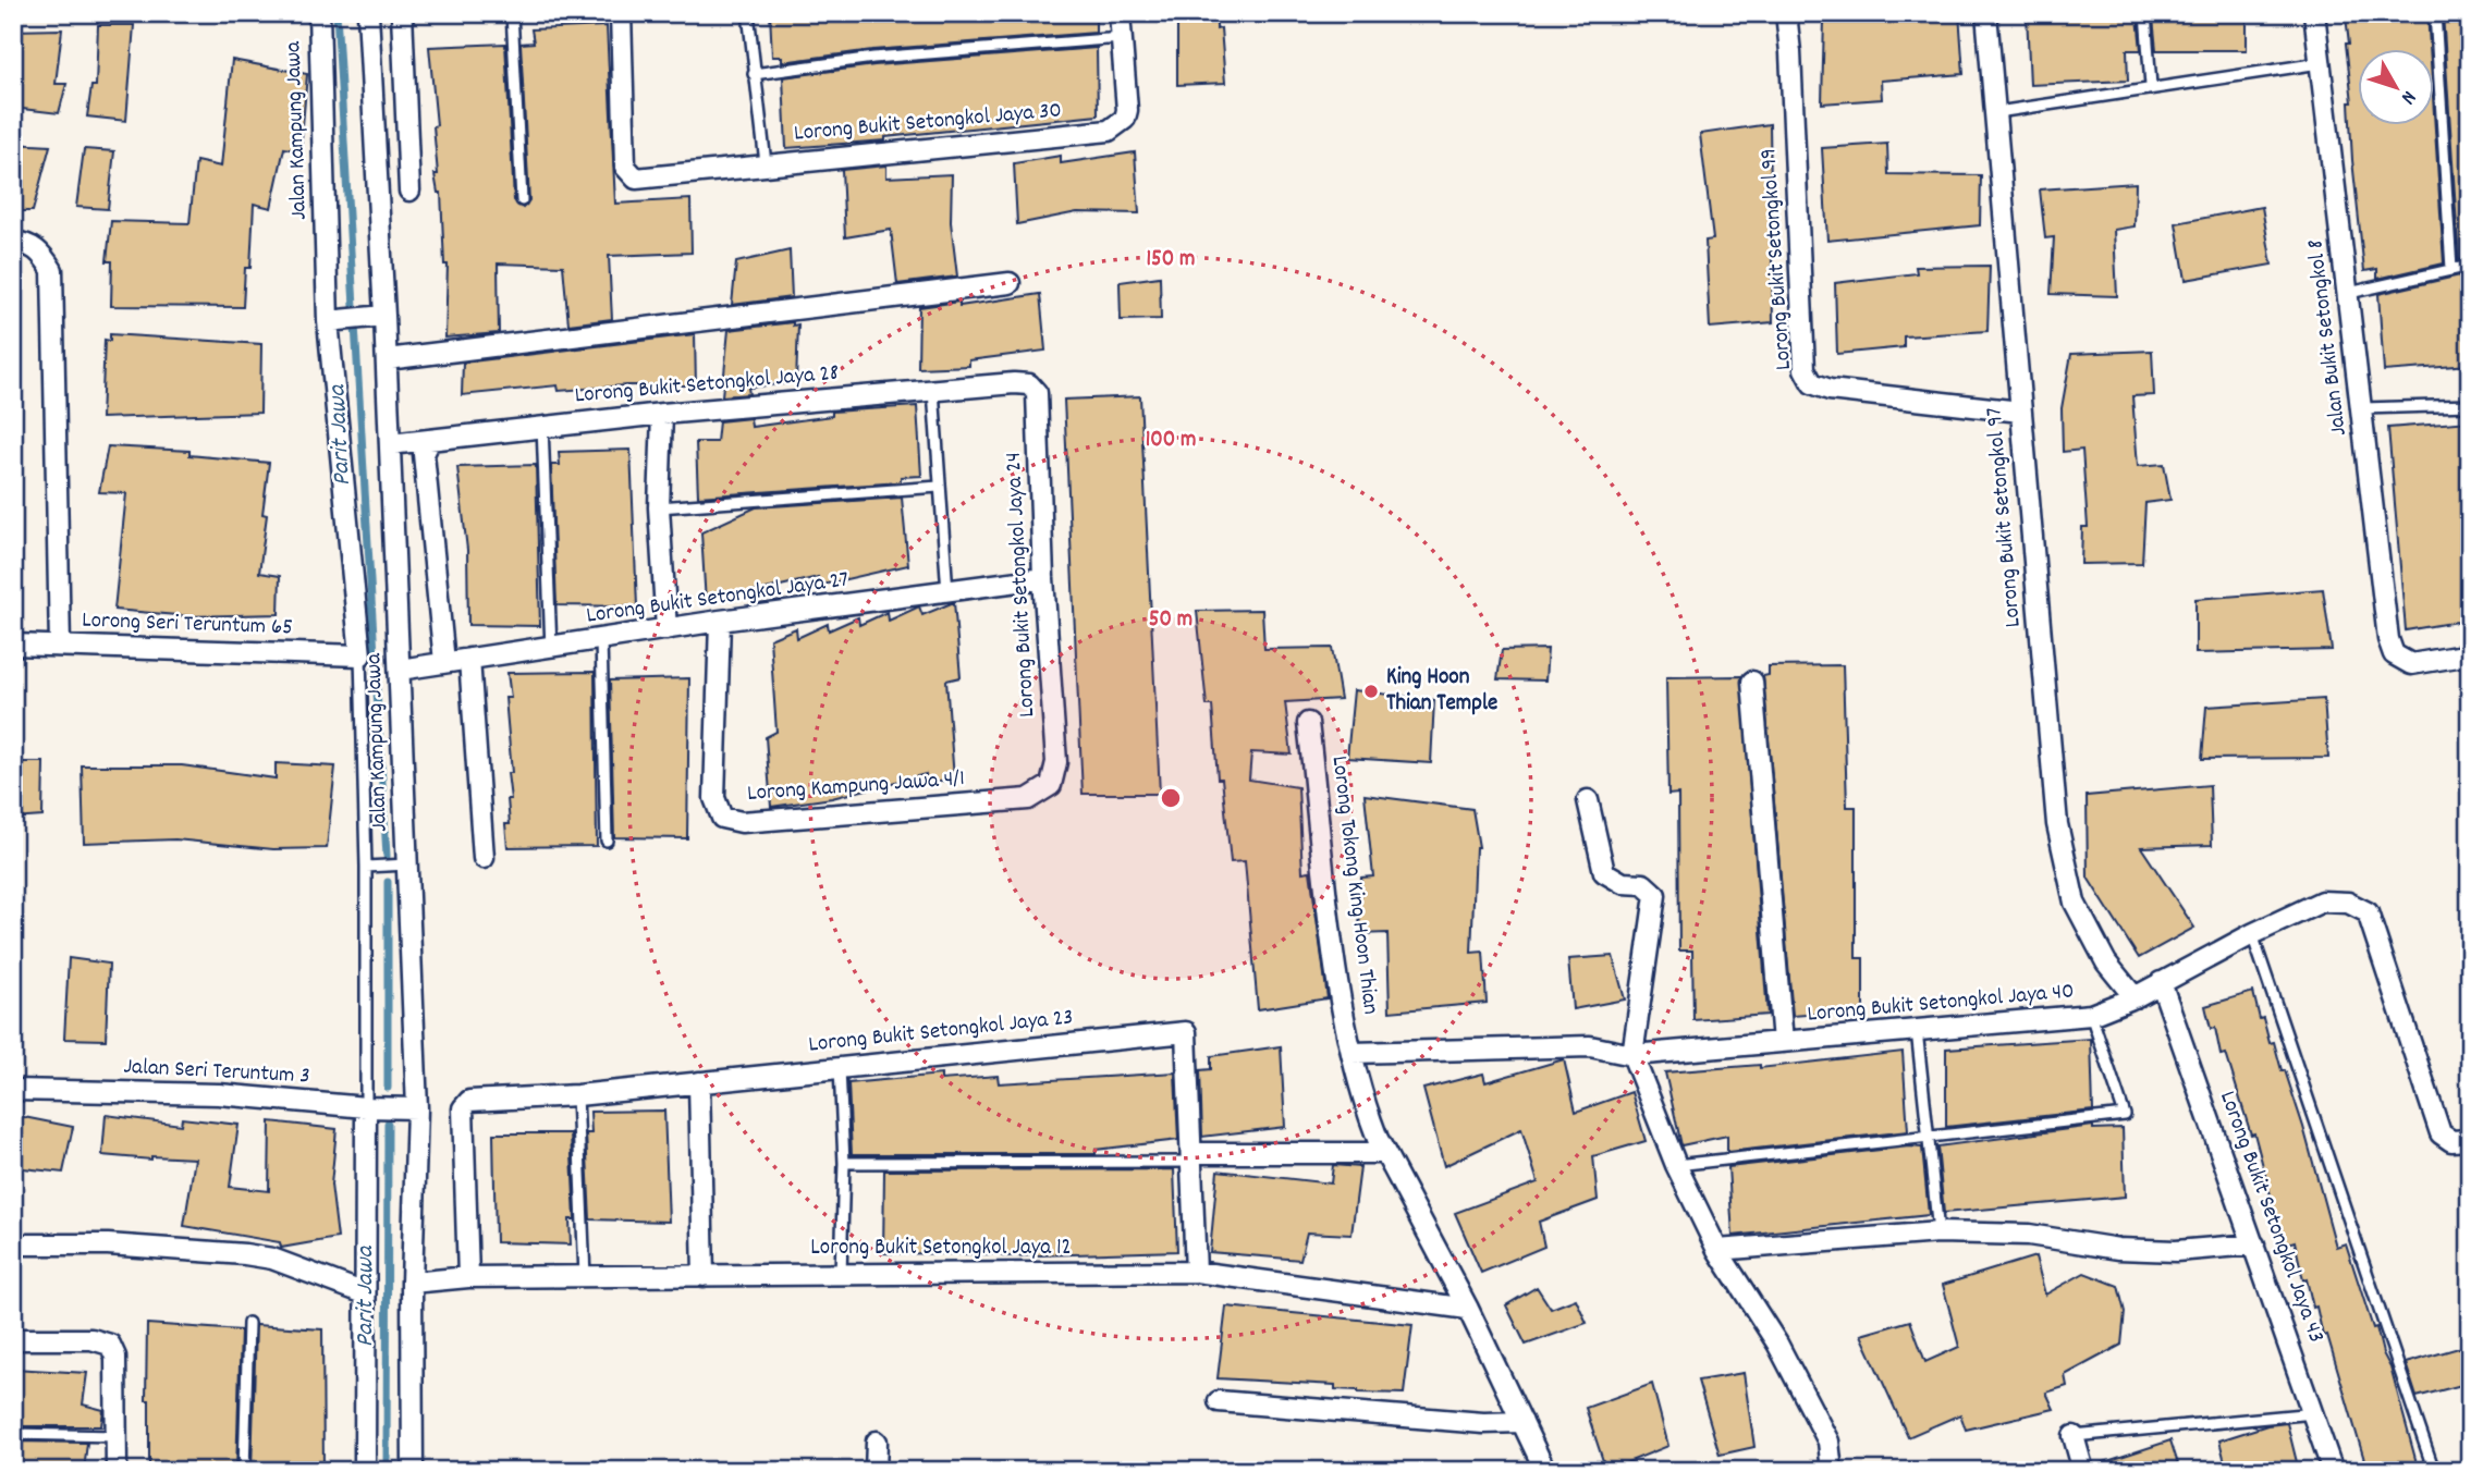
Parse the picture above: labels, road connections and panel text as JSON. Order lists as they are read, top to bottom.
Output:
{
  "streets": {
    "street": [
      "Lorong Bukit Setongkol Jaya 30",
      "Jalan Kampung Jawa",
      "Lorong Bukit Setongkol 99",
      "Jalan Bukit Setongkol 8",
      "Lorong Bukit Setongkol Jaya 28",
      "Lorong Bukit Setongkol 97",
      "Lorong Bukit Setongkol Jaya 24",
      "Lorong Bukit Setongkol Jaya 27",
      "Lorong Seri Teruntum 65",
      "Lorong Kampung Jawa 4/1",
      "Lorong Tokong King Hoon Thian",
      "Lorong Bukit Setongkol Jaya 40",
      "Lorong Bukit Setongkol Jaya 23",
      "Jalan Seri Teruntum 3",
      "Lorong Bukit Setongkol Jaya 43",
      "Lorong Bukit Setongkol Jaya 12"
    ]
  },
  "crossings": [
    ["Jalan Kampung Jawa", "Lorong Bukit Setongkol Jaya 28"],
    ["Jalan Kampung Jawa", "Lorong Bukit Setongkol Jaya 27"],
    ["Jalan Kampung Jawa", "Lorong Seri Teruntum 65"],
    ["Jalan Kampung Jawa", "Jalan Seri Teruntum 3"],
    ["Jalan Kampung Jawa", "Lorong Bukit Setongkol Jaya 12"],
    ["Lorong Bukit Setongkol 99", "Lorong Bukit Setongkol 97"],
    ["Lorong Bukit Setongkol Jaya 28", "Lorong Bukit Setongkol Jaya 24"],
    ["Lorong Bukit Setongkol 97", "Lorong Bukit Setongkol Jaya 40"],
    ["Lorong Bukit Setongkol Jaya 24", "Lorong Bukit Setongkol Jaya 27"],
    ["Lorong Bukit Setongkol Jaya 24", "Lorong Kampung Jawa 4/1"],
    ["Lorong Bukit Setongkol Jaya 27", "Lorong Kampung Jawa 4/1"],
    ["Lorong Tokong King Hoon Thian", "Lorong Bukit Setongkol Jaya 40"],
    ["Lorong Tokong King Hoon Thian", "Lorong Bukit Setongkol Jaya 12"],
    ["Lorong Bukit Setongkol Jaya 40", "Lorong Bukit Setongkol Jaya 43"],
    ["Lorong Bukit Setongkol Jaya 23", "Lorong Bukit Setongkol Jaya 12"]
  ],
  "water": ["Parit Jawa"],
  "places": ["King Hoon Thian Temple"],
  "north": "bottom right",
  "rings": ["150 m", "100 m", "50 m"]
}
